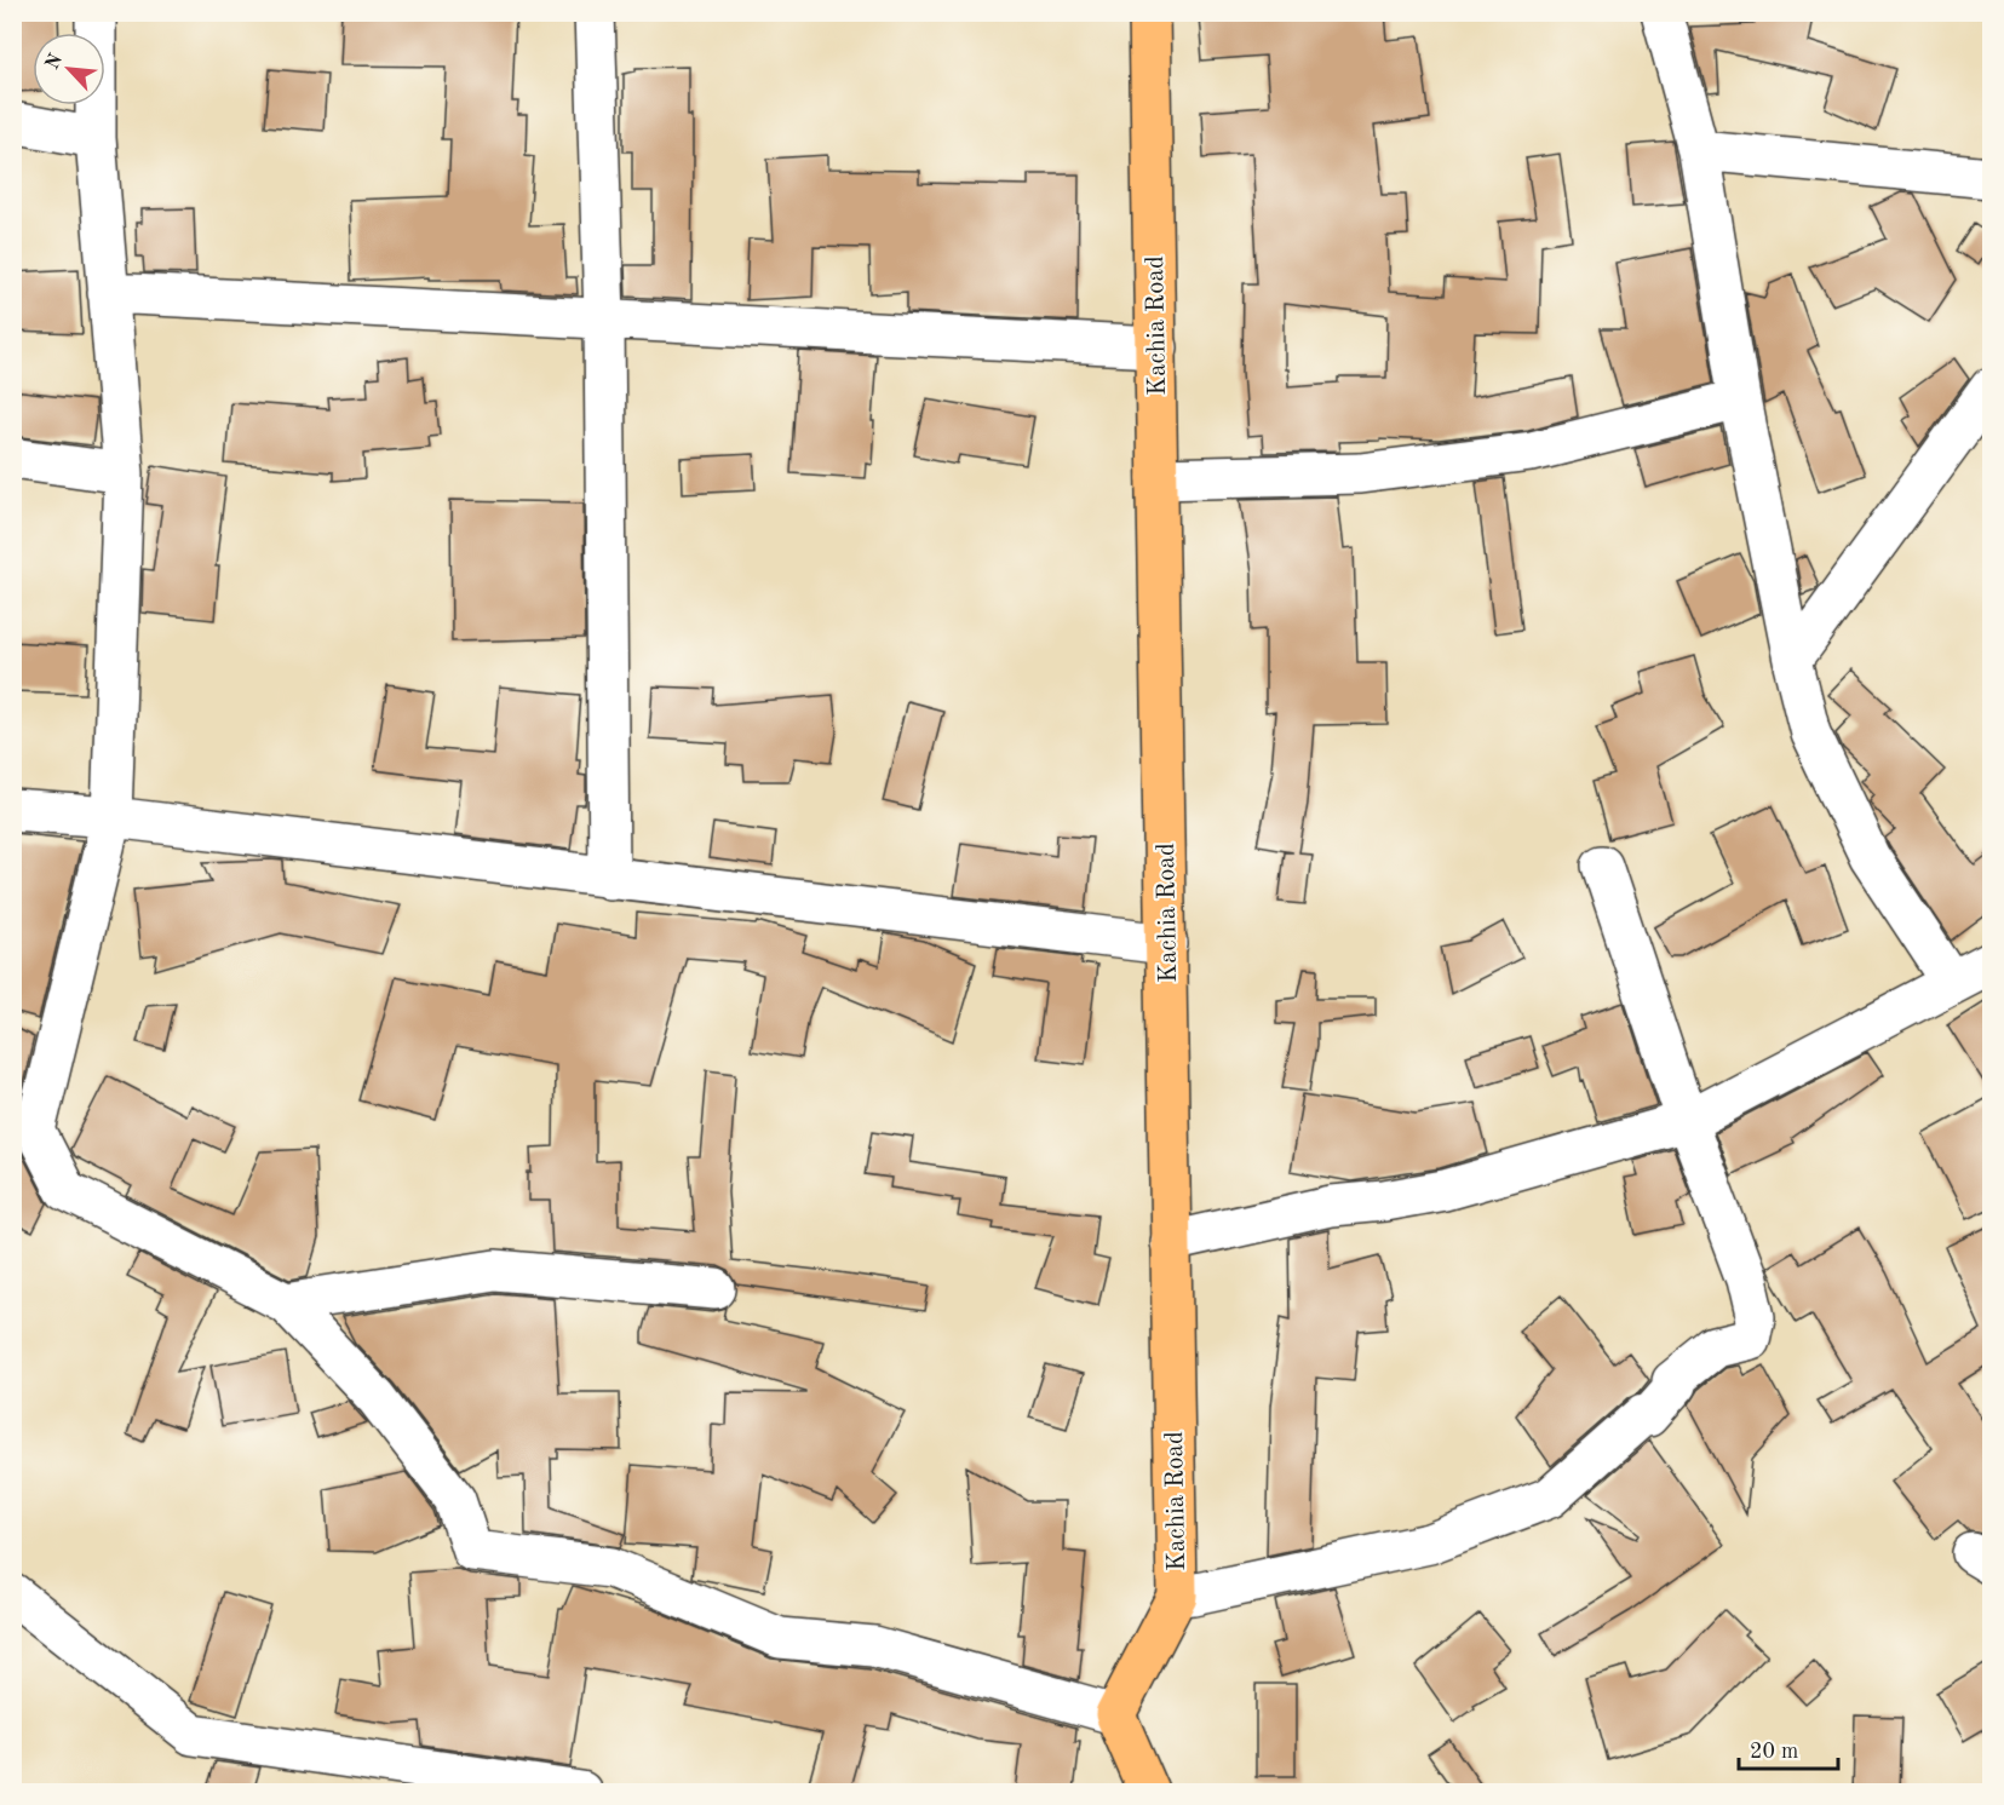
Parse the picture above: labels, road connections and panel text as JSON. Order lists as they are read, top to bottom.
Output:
{
  "streets": {
    "highway": ["Kachia Road"]
  },
  "scale_bar": "20 m",
  "north": "top left"
}
